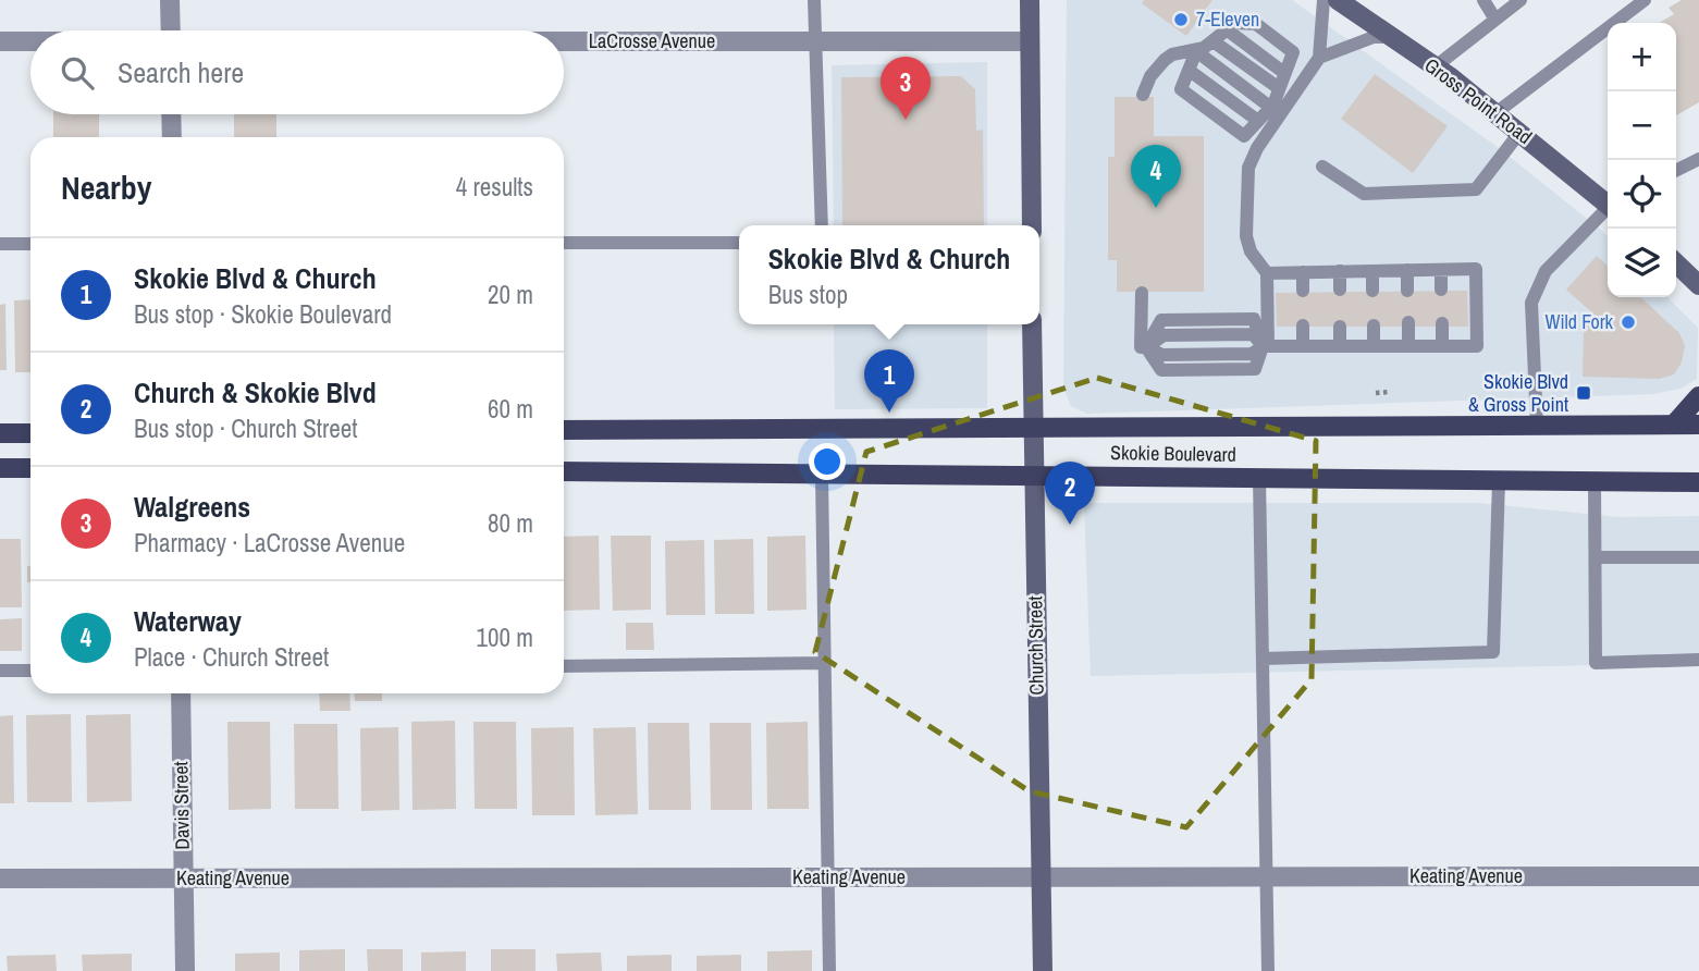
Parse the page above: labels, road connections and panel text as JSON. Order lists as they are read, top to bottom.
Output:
{
  "streets": {
    "main road": ["Skokie Boulevard"],
    "street": [
      "LaCrosse Avenue",
      "Gross Point Road",
      "Church Street",
      "Davis Street",
      "Keating Avenue"
    ]
  },
  "crossings": [
    ["Skokie Boulevard", "Church Street"],
    ["Church Street", "Keating Avenue"],
    ["Davis Street", "Keating Avenue"]
  ],
  "places": {
    "other": ["7-Eleven", "Wild Fork"],
    "transit": ["Skokie Blvd & Gross Point"]
  },
  "page": {
    "map_buttons": ["+", "−"],
    "search": "Search here",
    "pins": [
      "3",
      "4",
      "1",
      "2"
    ],
    "heading": ["Nearby", "4 results"],
    "popup": ["Skokie Blvd & Church", "Bus stop"],
    "list": [
      {
        "mark": "1",
        "name": "Skokie Blvd & Church",
        "note": "Bus stop · Skokie Boulevard",
        "value": "20 m"
      },
      {
        "mark": "2",
        "name": "Church & Skokie Blvd",
        "note": "Bus stop · Church Street",
        "value": "60 m"
      },
      {
        "mark": "3",
        "name": "Walgreens",
        "note": "Pharmacy · LaCrosse Avenue",
        "value": "80 m"
      },
      {
        "mark": "4",
        "name": "Waterway",
        "note": "Place · Church Street",
        "value": "100 m"
      }
    ]
  }
}
